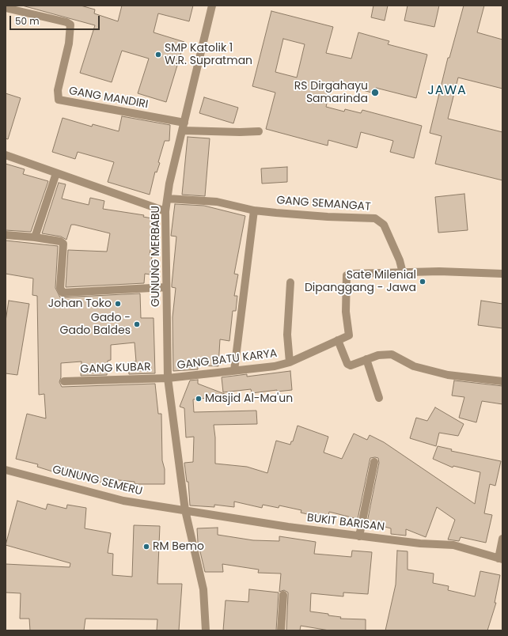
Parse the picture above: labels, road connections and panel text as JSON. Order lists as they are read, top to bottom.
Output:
{
  "streets": {
    "street": [
      "GANG MANDIRI",
      "GANG SEMANGAT",
      "GUNUNG MERBABU",
      "GANG BATU KARYA",
      "GANG KUBAR",
      "GUNUNG SEMERU",
      "BUKIT BARISAN"
    ]
  },
  "crossings": [
    ["GANG MANDIRI", "GUNUNG MERBABU"],
    ["GANG SEMANGAT", "GUNUNG MERBABU"],
    ["GANG SEMANGAT", "GANG BATU KARYA"],
    ["GUNUNG MERBABU", "GANG BATU KARYA"],
    ["GUNUNG MERBABU", "GANG KUBAR"],
    ["GUNUNG MERBABU", "GUNUNG SEMERU"],
    ["GUNUNG MERBABU", "BUKIT BARISAN"],
    ["GANG BATU KARYA", "GANG KUBAR"],
    ["GUNUNG SEMERU", "BUKIT BARISAN"]
  ],
  "districts": ["JAWA"],
  "places": [
    "SMP Katolik 1 W.R. Supratman",
    "RS Dirgahayu Samarinda",
    "Sate Milenial Dipanggang - Jawa",
    "Johan Toko",
    "Gado - Gado Baldes",
    "Masjid Al-Ma'un",
    "RM Bemo"
  ],
  "scale_bar": "50 m"
}
